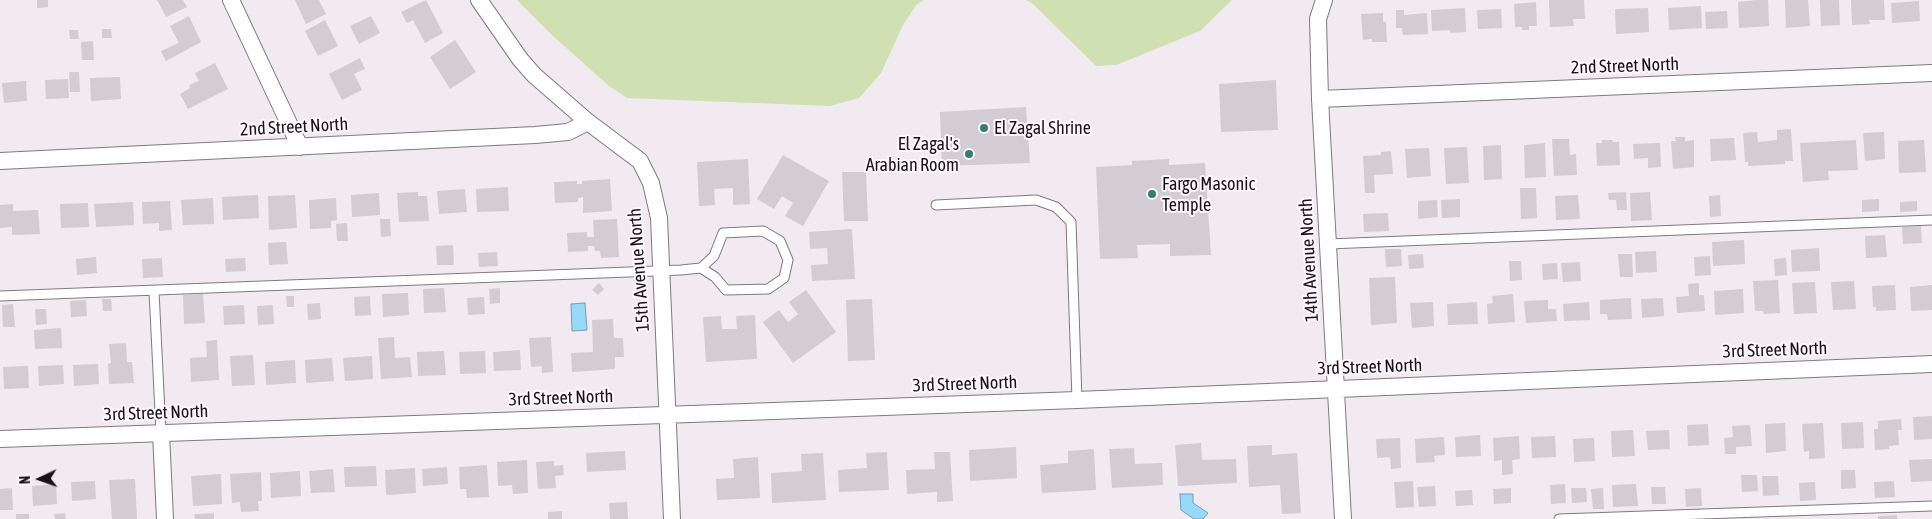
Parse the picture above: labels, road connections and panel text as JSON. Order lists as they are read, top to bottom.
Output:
{
  "streets": {
    "street": [
      "2nd Street North",
      "14th Avenue North",
      "15th Avenue North",
      "3rd Street North"
    ]
  },
  "crossings": [
    ["2nd Street North", "14th Avenue North"],
    ["2nd Street North", "15th Avenue North"],
    ["14th Avenue North", "3rd Street North"],
    ["15th Avenue North", "3rd Street North"]
  ],
  "places": ["El Zagal Shrine", "El Zagal's Arabian Room", "Fargo Masonic Temple"],
  "north": "left"
}
